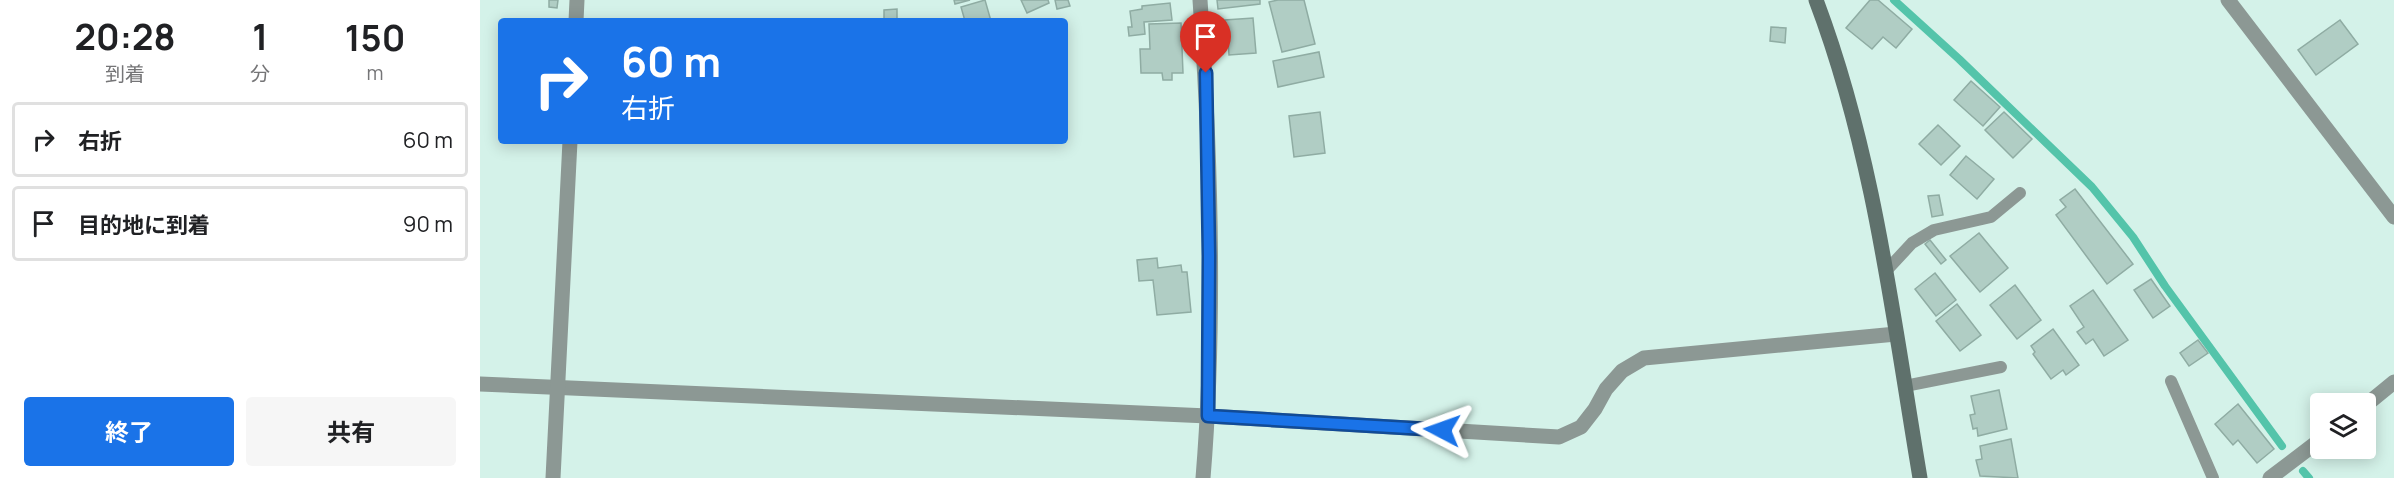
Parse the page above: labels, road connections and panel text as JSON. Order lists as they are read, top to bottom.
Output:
{
  "page": {
    "eta": [
      "20:28",
      "到着",
      "1",
      "分",
      "150",
      "m"
    ],
    "turn": ["60 m", "右折"],
    "list": [
      {
        "name": "右折",
        "value": "60 m"
      },
      {
        "name": "目的地に到着",
        "value": "90 m"
      }
    ],
    "buttons": ["終了", "共有"]
  }
}
